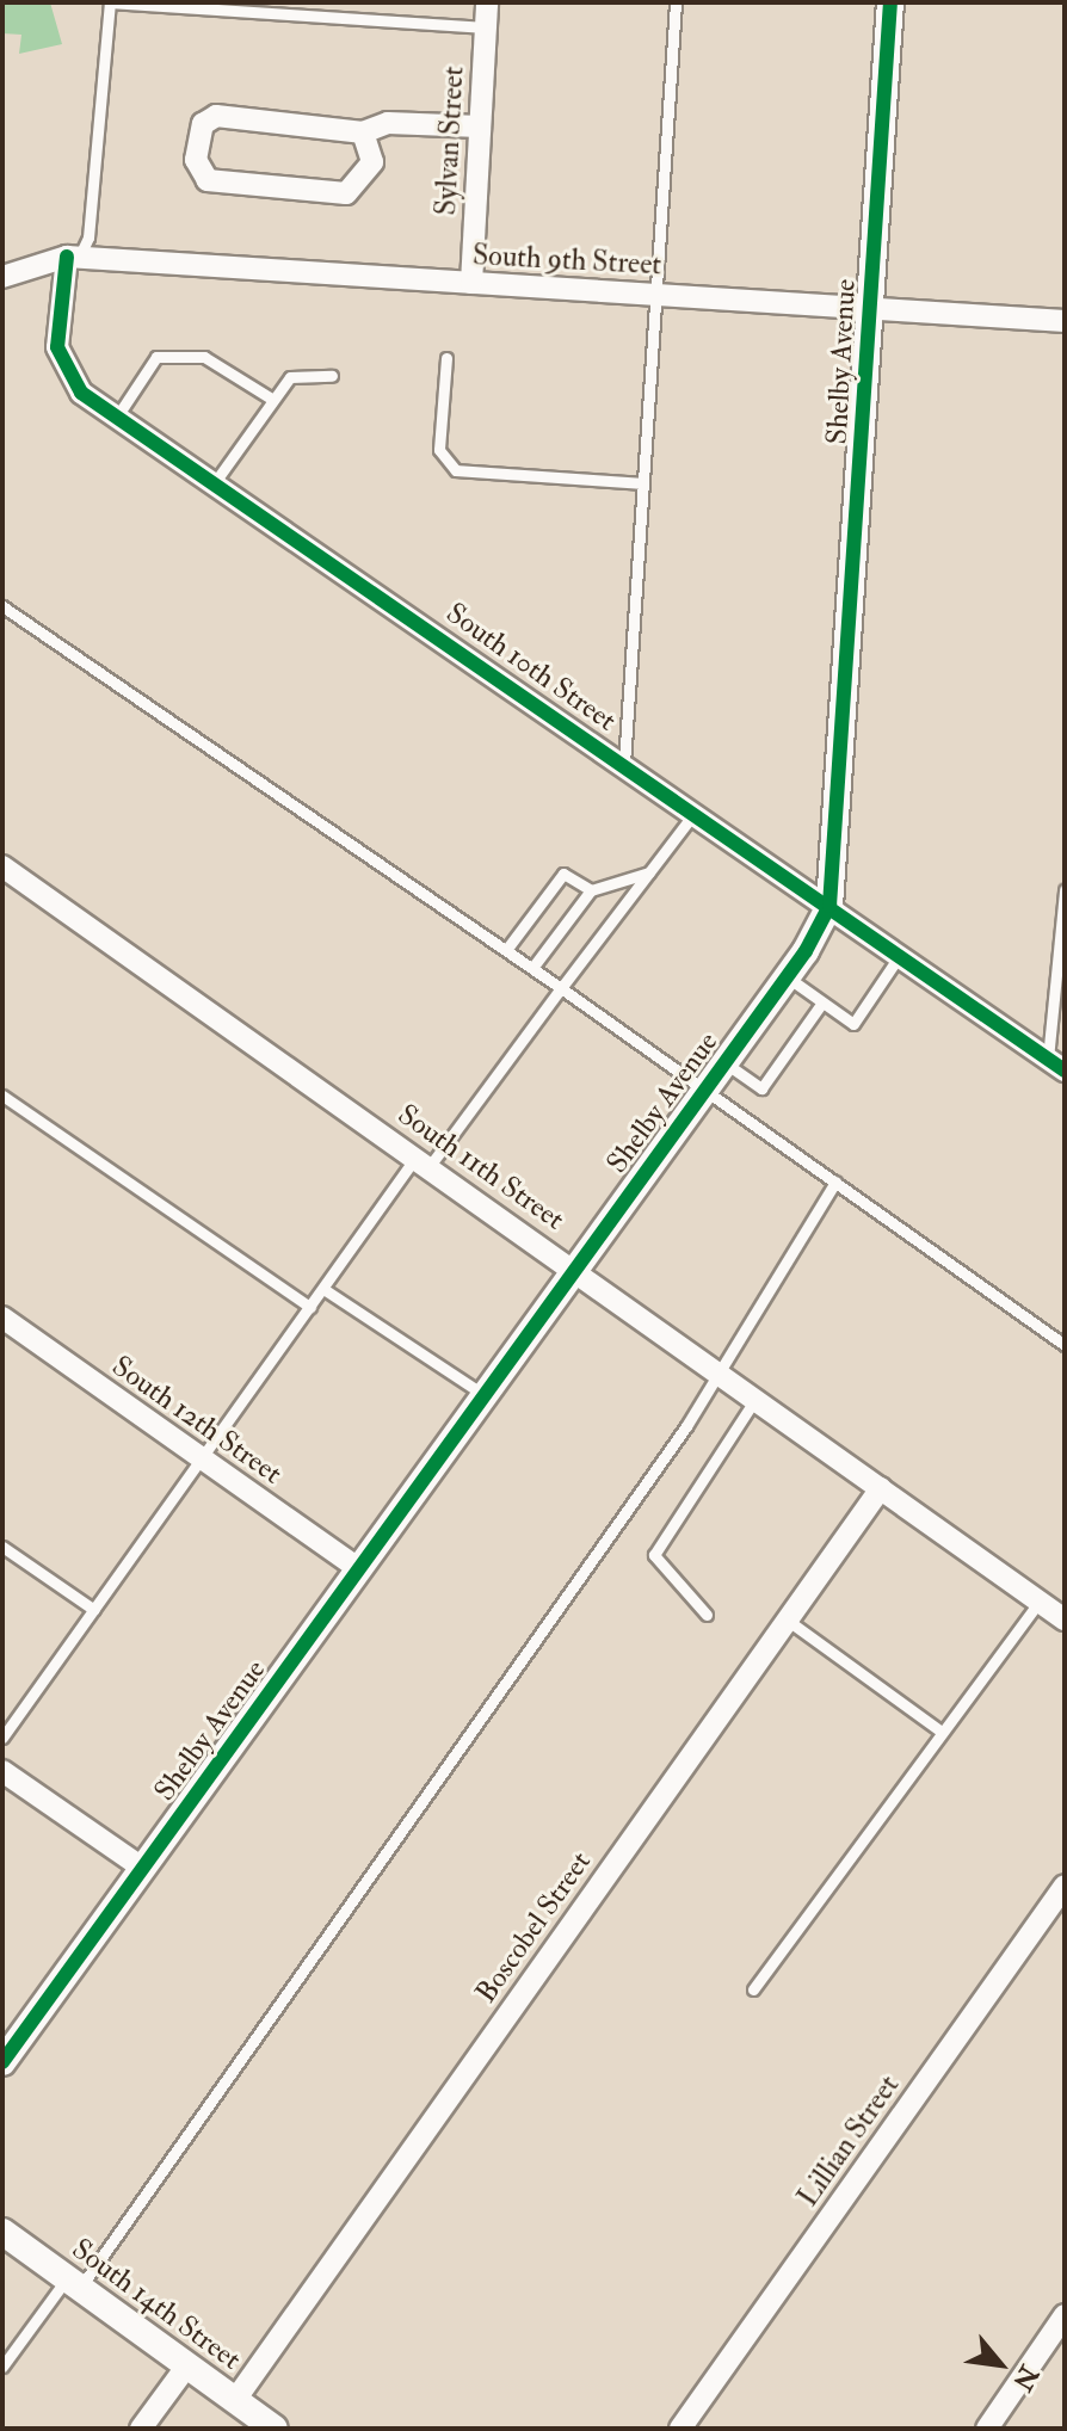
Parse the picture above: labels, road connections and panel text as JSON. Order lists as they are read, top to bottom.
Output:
{
  "streets": {
    "street": [
      "Sylvan Street",
      "South 9th Street",
      "Shelby Avenue",
      "South 10th Street",
      "South 11th Street",
      "South 12th Street",
      "Boscobel Street",
      "Lillian Street",
      "South 14th Street"
    ]
  },
  "crossings": [
    ["Sylvan Street", "South 9th Street"],
    ["South 9th Street", "Shelby Avenue"],
    ["South 9th Street", "South 10th Street"],
    ["Shelby Avenue", "South 10th Street"],
    ["Shelby Avenue", "South 11th Street"],
    ["Shelby Avenue", "South 12th Street"],
    ["South 11th Street", "Boscobel Street"],
    ["Boscobel Street", "South 14th Street"]
  ],
  "north": "bottom right"
}
